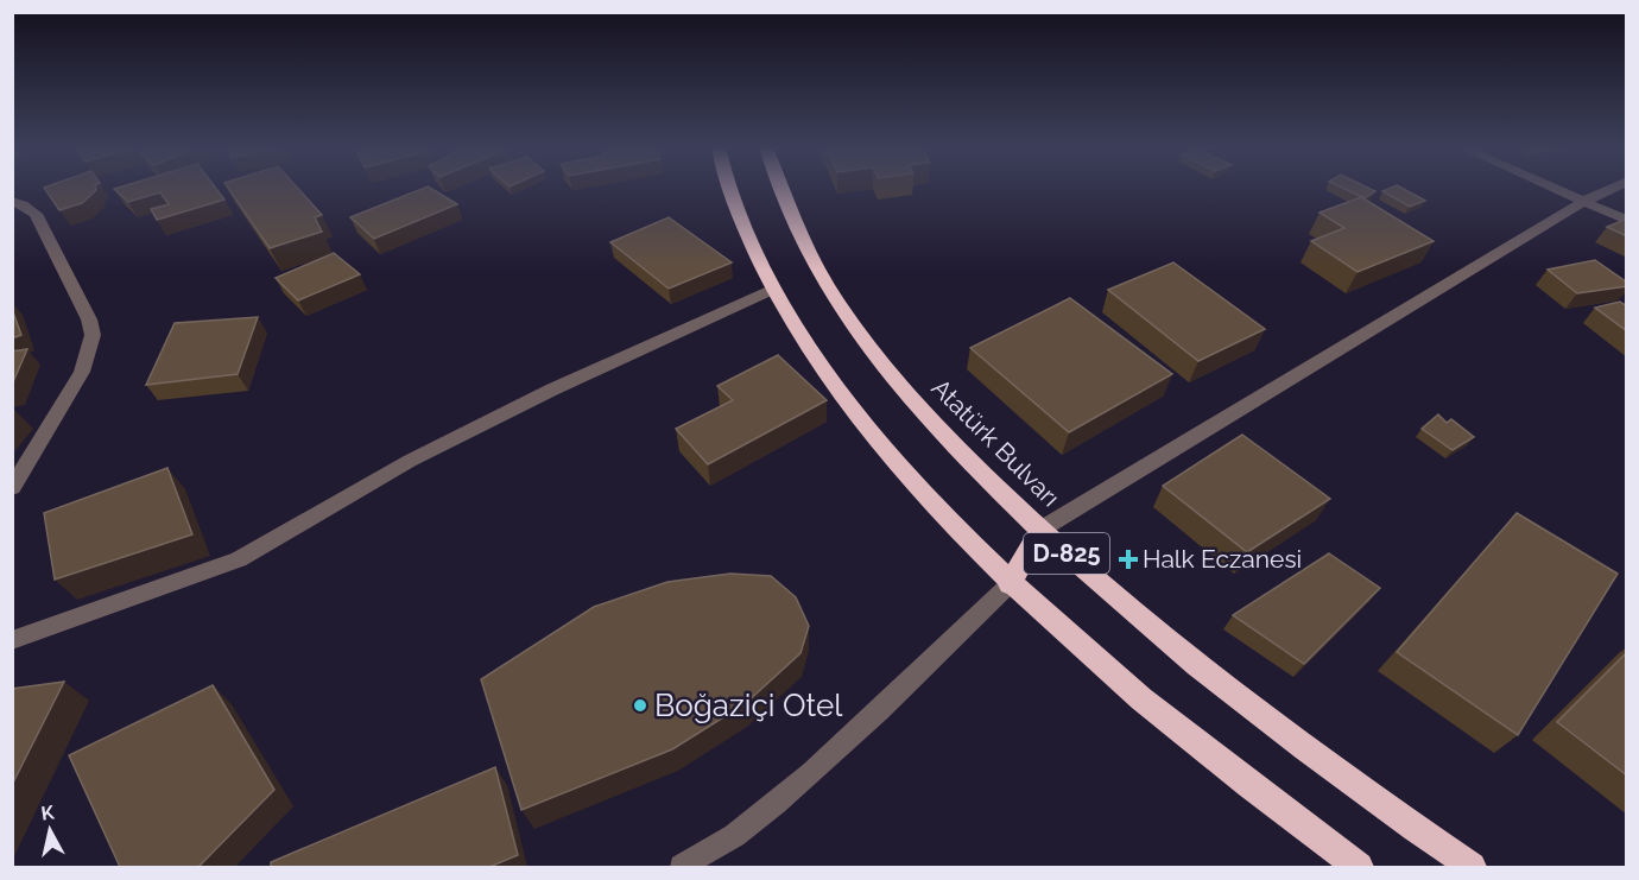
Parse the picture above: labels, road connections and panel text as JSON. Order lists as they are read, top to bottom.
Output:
{
  "streets": {
    "highway": ["Atatürk Bulvarı", "D-825"]
  },
  "places": {
    "health": ["Halk Eczanesi"],
    "other": ["Boğaziçi Otel"]
  },
  "north": "top"
}
